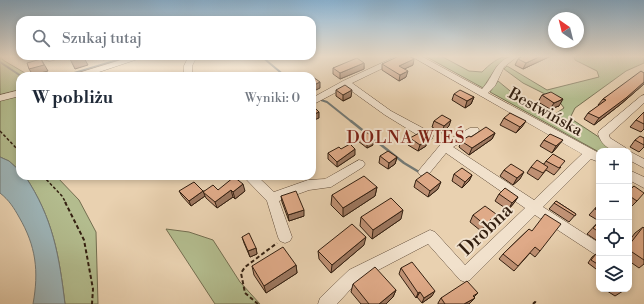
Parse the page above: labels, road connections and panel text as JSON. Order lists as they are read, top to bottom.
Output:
{
  "streets": {
    "street": ["Bestwińska", "Drobna"]
  },
  "crossings": [
    ["Bestwińska", "Drobna"]
  ],
  "districts": ["DOLNA WIEŚ"],
  "north": "top left",
  "page": {
    "search": "Szukaj tutaj",
    "heading": ["W pobliżu", "Wyniki: 0"],
    "map_buttons": ["+", "−"]
  }
}
